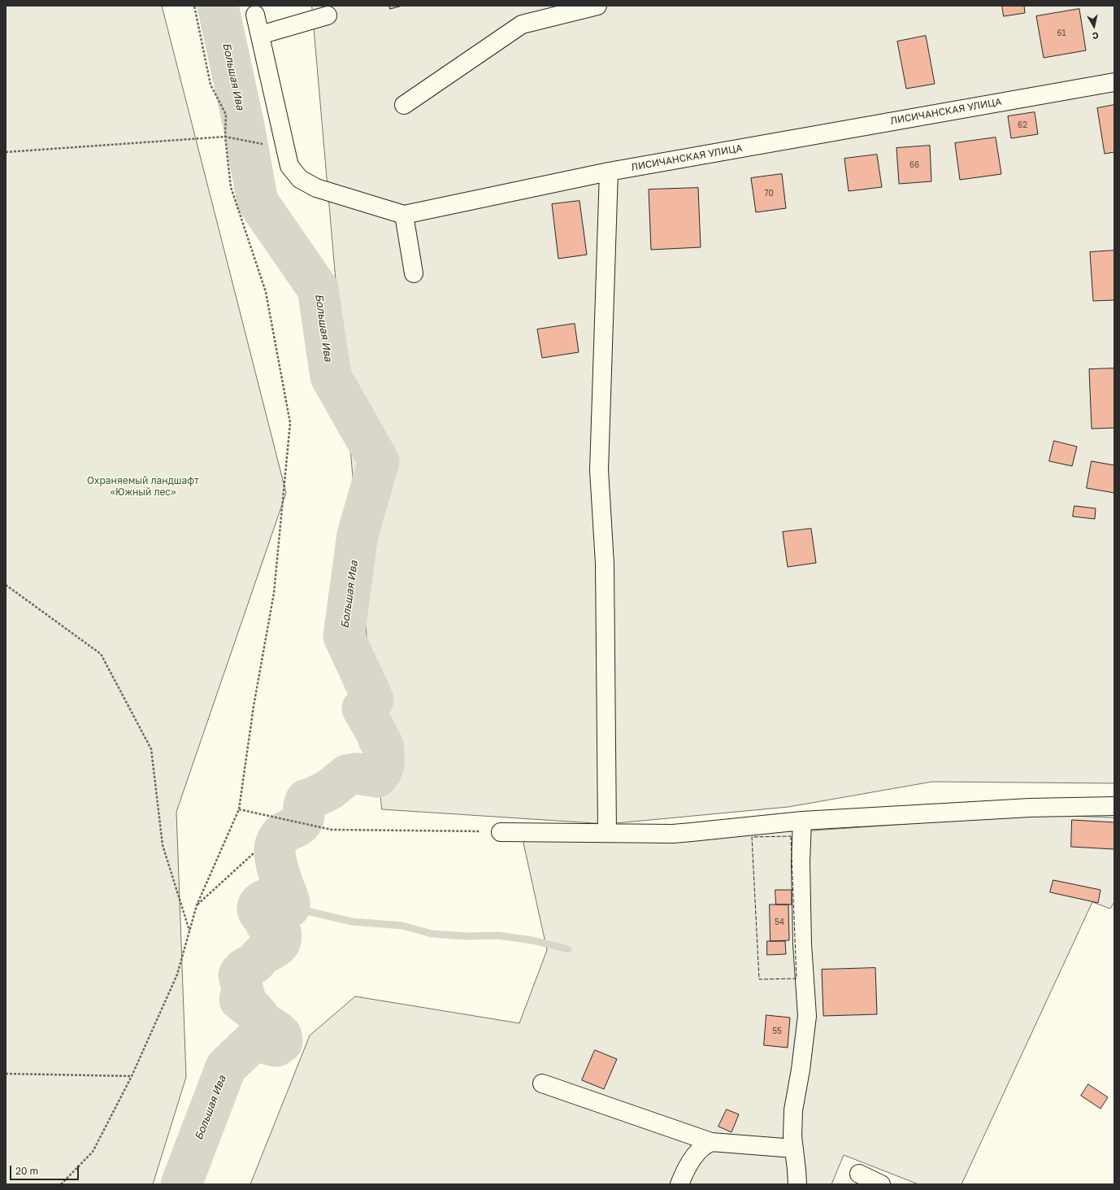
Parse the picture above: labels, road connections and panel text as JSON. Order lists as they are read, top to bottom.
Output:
{
  "streets": {
    "street": ["ЛИСИЧАНСКАЯ УЛИЦА"]
  },
  "water": ["Большая Ива"],
  "parks": ["Охраняемый ландшафт «Южный лес»"],
  "house_numbers": [
    "61",
    "62",
    "66",
    "70",
    "54",
    "55"
  ],
  "scale_bar": "20 m",
  "north": "bottom"
}
